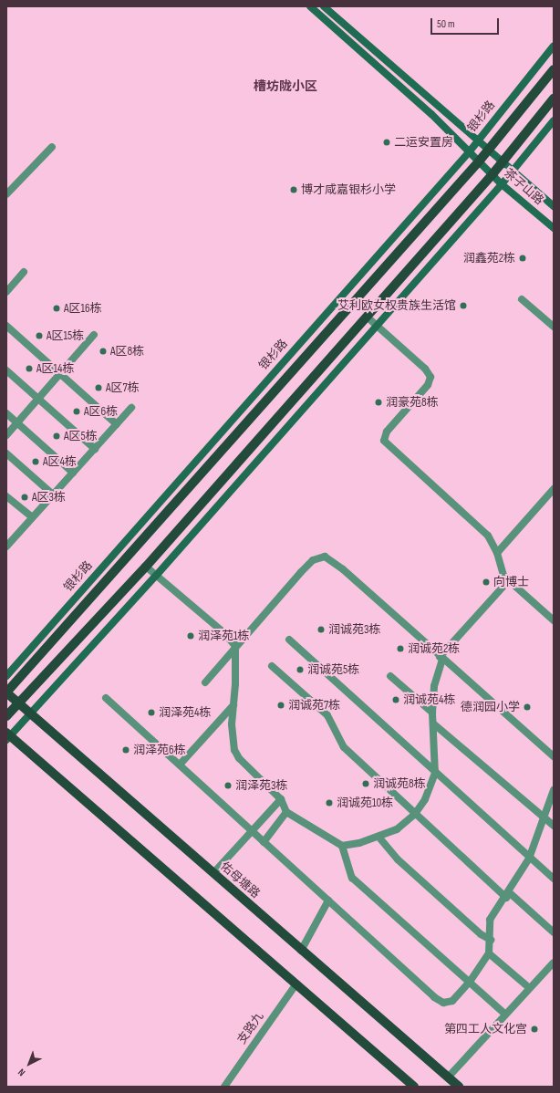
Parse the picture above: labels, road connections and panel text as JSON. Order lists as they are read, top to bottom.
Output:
{
  "streets": {
    "main road": ["银杉路", "佑母塘路"],
    "street": ["茶子山路", "支路九"]
  },
  "crossings": [
    ["银杉路", "茶子山路"],
    ["银杉路", "佑母塘路"]
  ],
  "districts": ["槽坊陇小区"],
  "places": [
    "二运安置房",
    "博才咸嘉银杉小学",
    "润鑫苑2栋",
    "艾利欧女权贵族生活馆",
    "A区16栋",
    "A区15栋",
    "A区8栋",
    "A区14栋",
    "A区7栋",
    "润豪苑8栋",
    "A区6栋",
    "A区5栋",
    "A区4栋",
    "A区3栋",
    "向博士",
    "润诚苑3栋",
    "润泽苑1栋",
    "润诚苑2栋",
    "润诚苑5栋",
    "润诚苑4栋",
    "润诚苑7栋",
    "德润园小学",
    "润泽苑4栋",
    "润泽苑6栋",
    "润诚苑8栋",
    "润泽苑3栋",
    "润诚苑10栋",
    "第四工人文化宫"
  ],
  "scale_bar": "50 m",
  "north": "bottom left"
}
